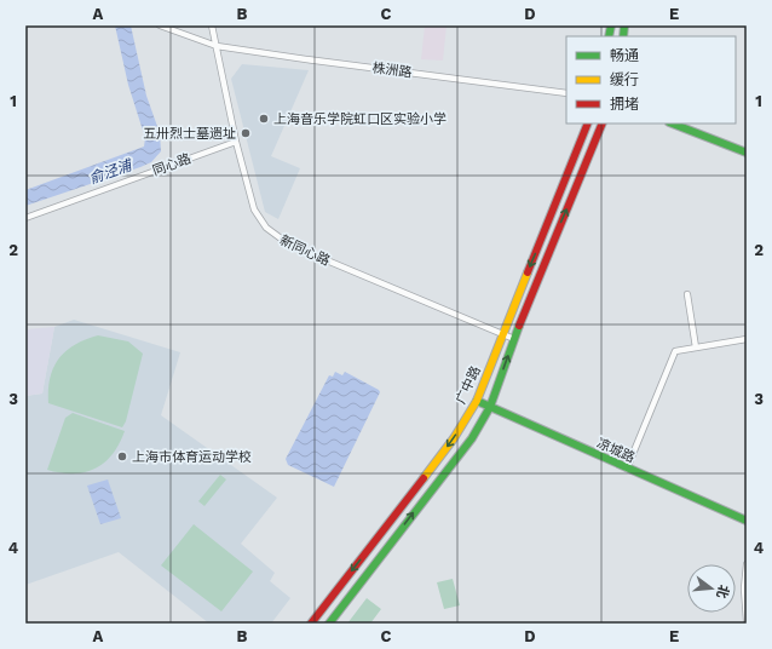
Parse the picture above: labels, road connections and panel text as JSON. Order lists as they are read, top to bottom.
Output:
{
  "streets": {
    "main road": ["广中路", "凉城路"],
    "street": ["株洲路", "同心路", "新同心路"]
  },
  "crossings": [
    ["株洲路", "新同心路"],
    ["同心路", "新同心路"],
    ["新同心路", "广中路"],
    ["广中路", "凉城路"]
  ],
  "water": ["俞泾浦"],
  "places": ["上海音乐学院虹口区实验小学", "五卅烈士墓遗址", "上海市体育运动学校"],
  "legend": ["畅通", "缓行", "拥堵"],
  "north": "right",
  "grid": {
    "columns": [
      "A",
      "B",
      "C",
      "D",
      "E"
    ],
    "rows": [
      "1",
      "2",
      "3",
      "4"
    ]
  }
}
